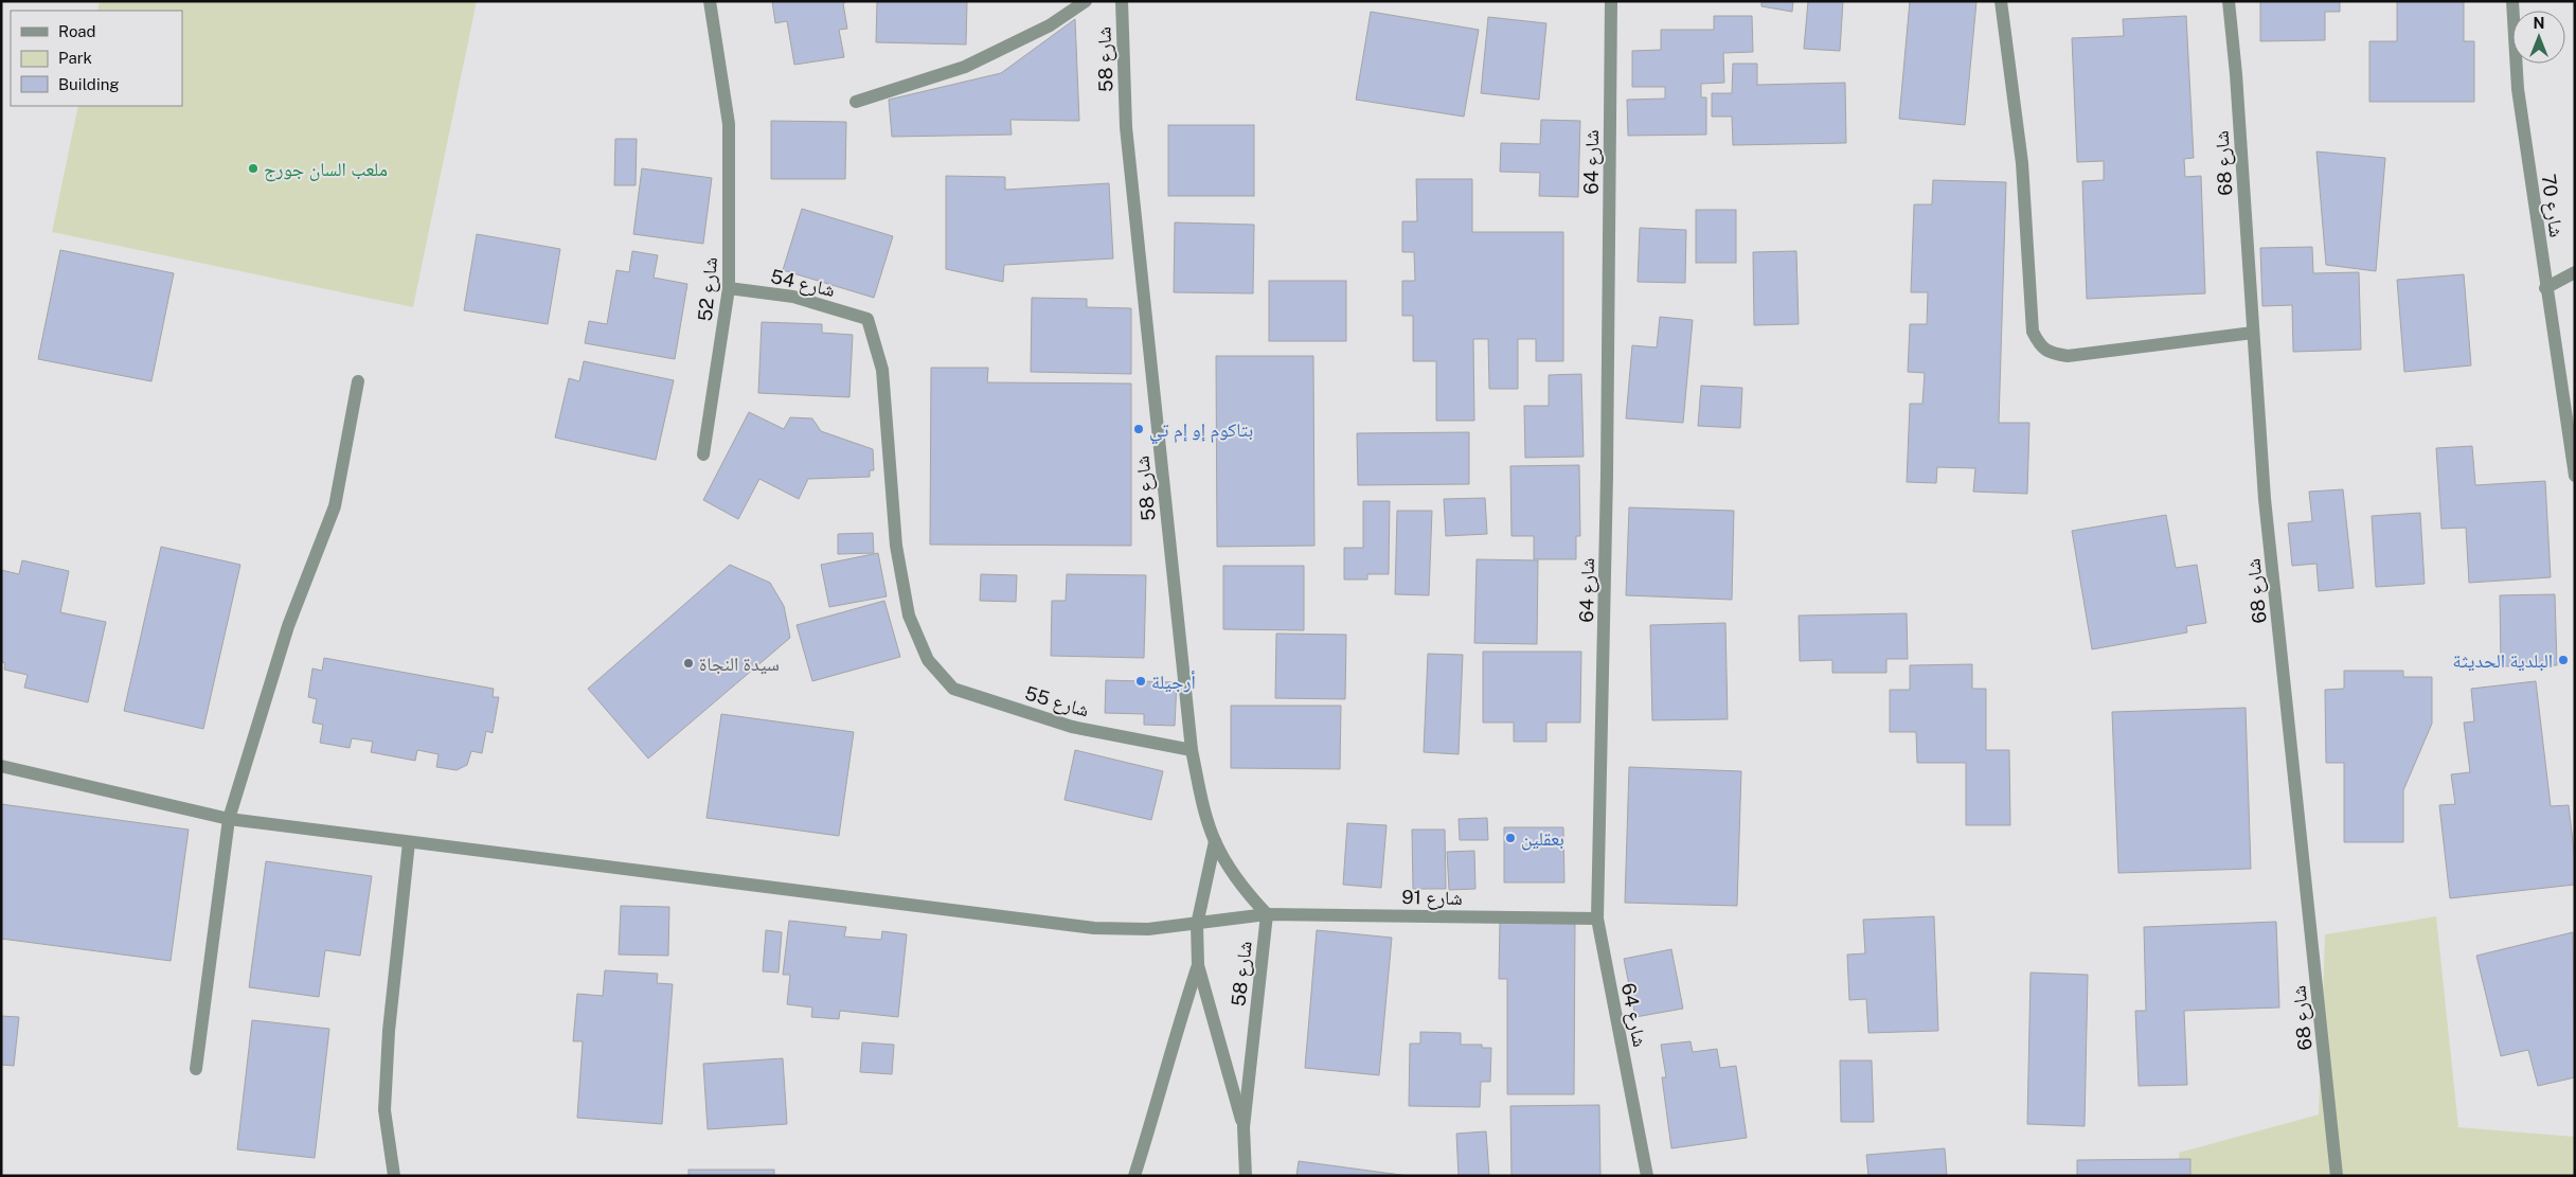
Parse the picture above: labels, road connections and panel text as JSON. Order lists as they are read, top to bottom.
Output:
{
  "streets": {
    "street": [
      "شارع 58",
      "شارع 64",
      "شارع 68",
      "شارع 70",
      "شارع 54",
      "شارع 52",
      "شارع 55",
      "شارع 91"
    ]
  },
  "crossings": [
    ["شارع 58", "شارع 55"],
    ["شارع 58", "شارع 91"],
    ["شارع 64", "شارع 91"],
    ["شارع 54", "شارع 52"],
    ["شارع 54", "شارع 55"]
  ],
  "places": [
    "ملعب السان جورج",
    "بتاكوم إو إم تي",
    "البلدية الحديثة",
    "سيدة النجاة",
    "أرجيلة",
    "بعقلين"
  ],
  "legend": ["Road", "Park", "Building"],
  "north": "top"
}
